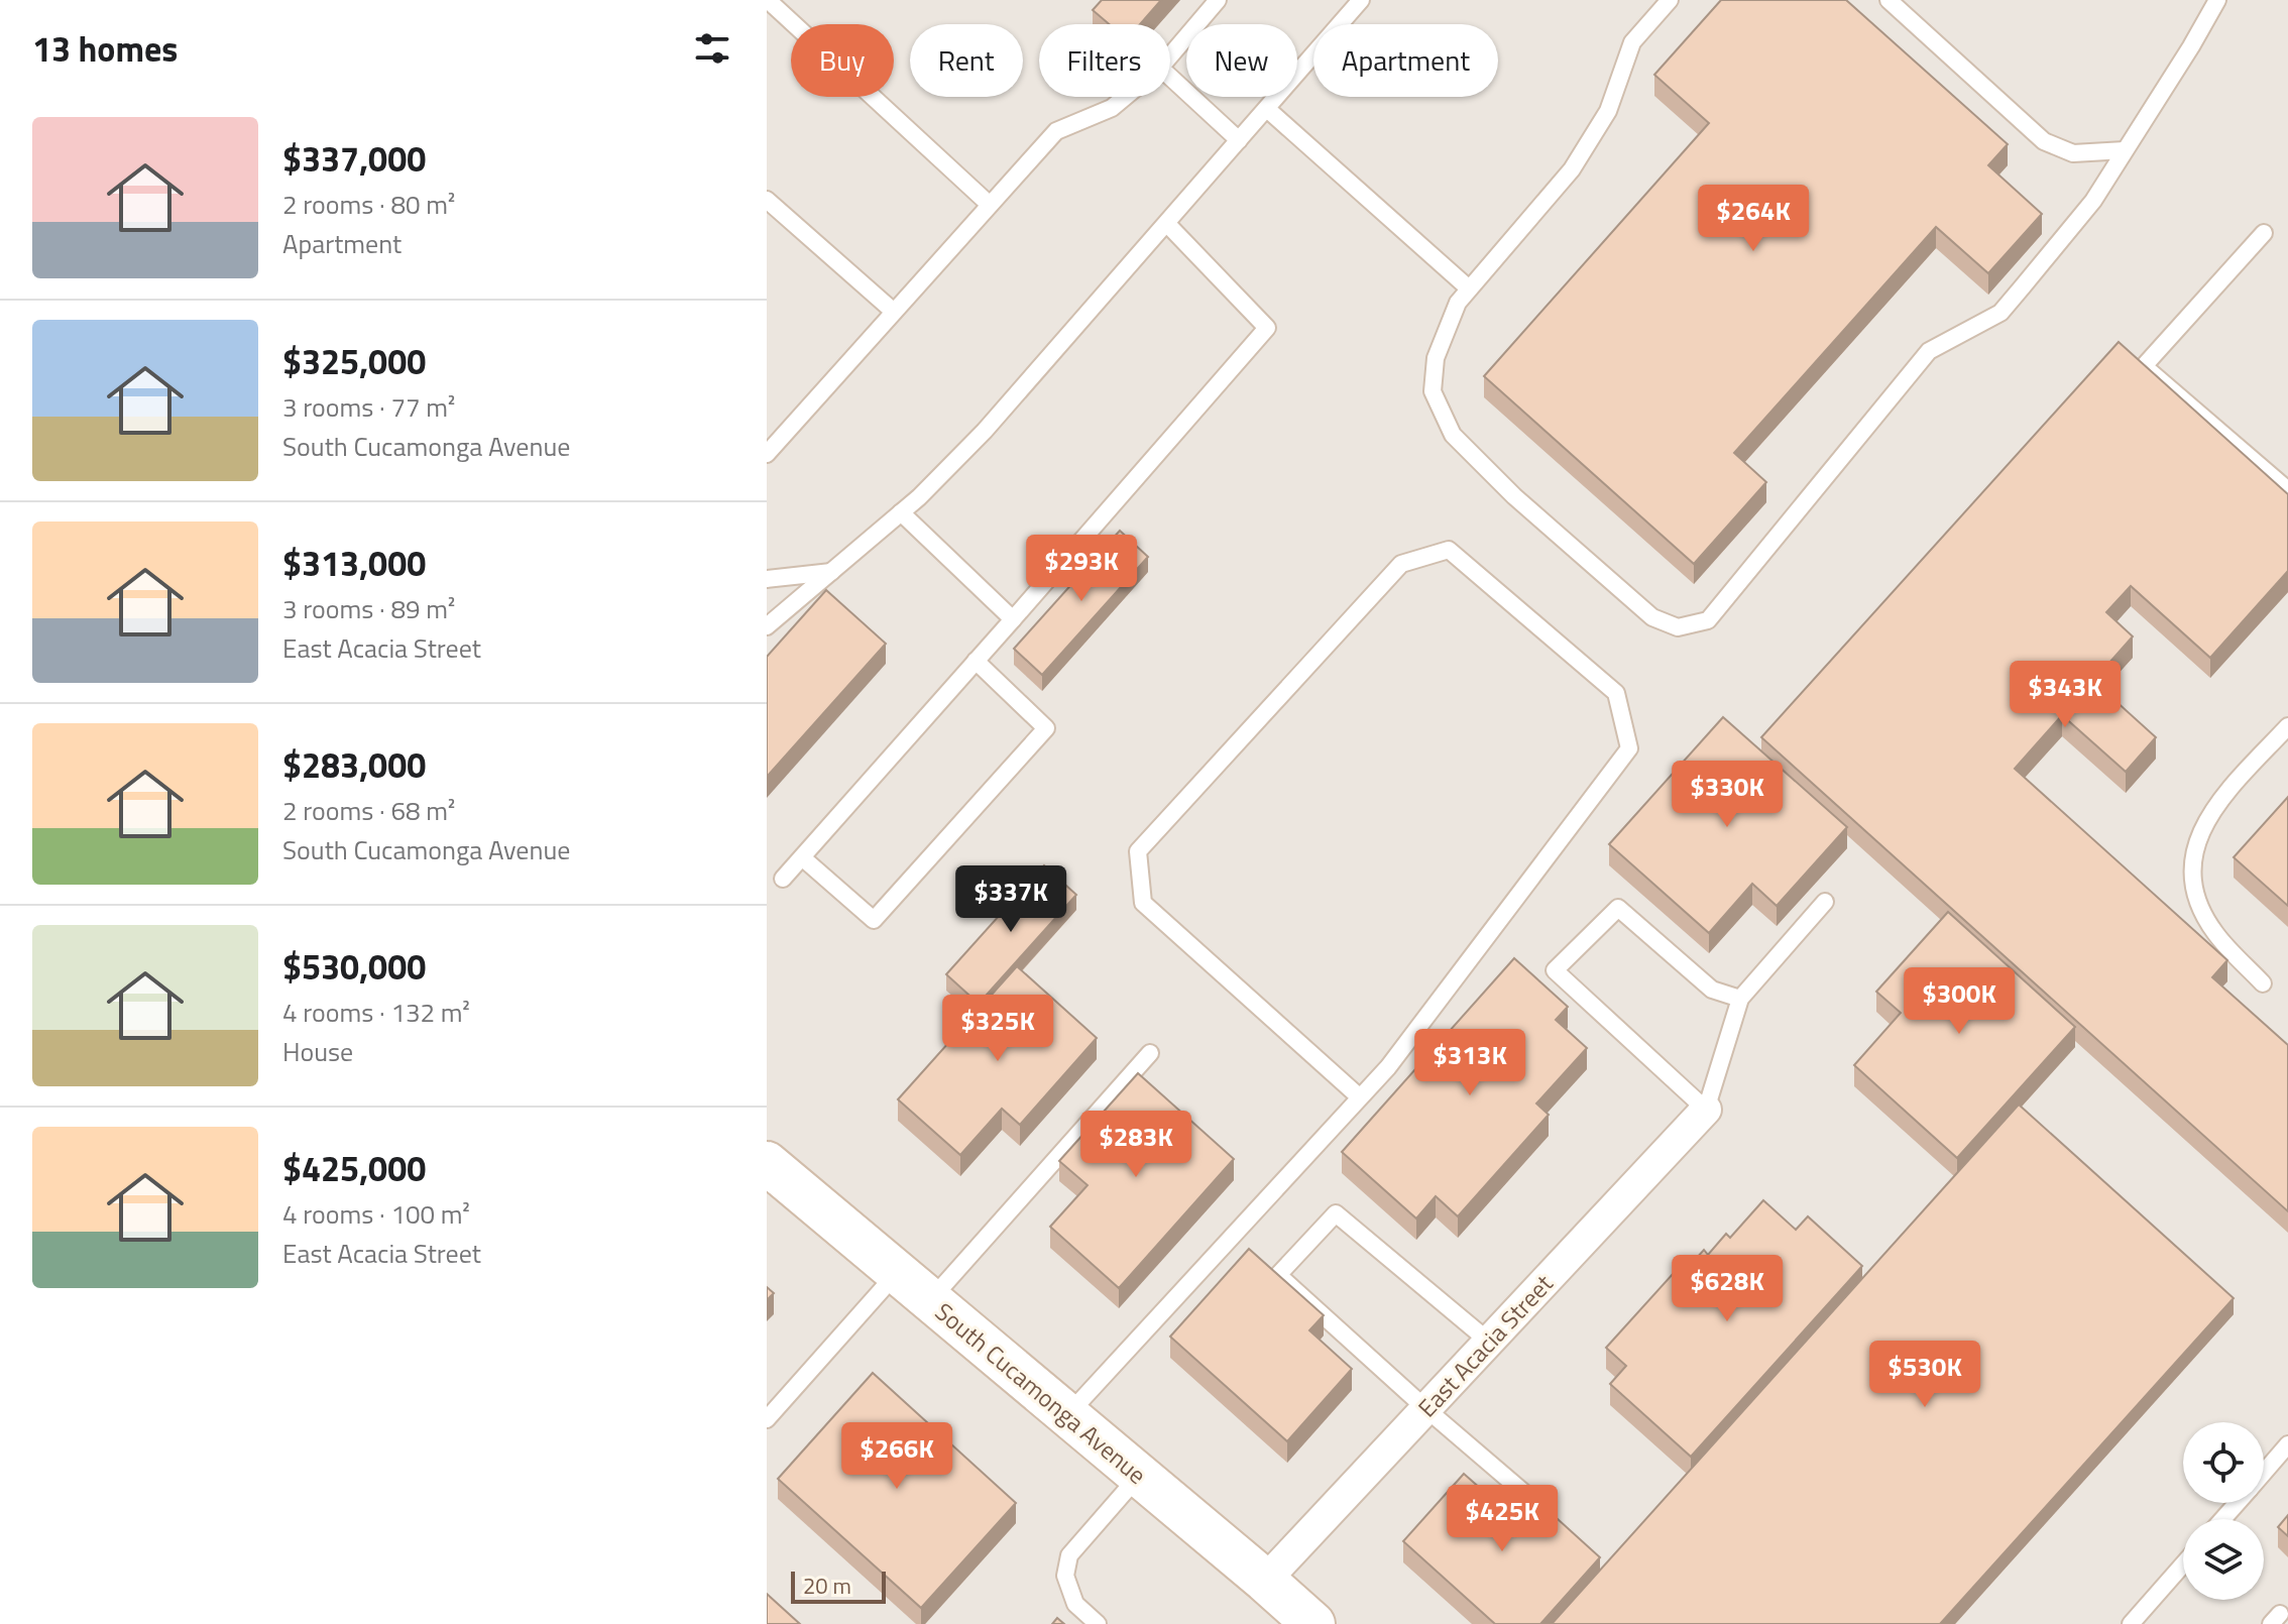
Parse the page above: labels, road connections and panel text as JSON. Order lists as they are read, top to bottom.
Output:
{
  "streets": {
    "street": ["East Acacia Street", "South Cucamonga Avenue"]
  },
  "crossings": [
    ["East Acacia Street", "South Cucamonga Avenue"]
  ],
  "scale_bar": "20 m",
  "page": {
    "heading": "13 homes",
    "chip": [
      "Buy",
      "Rent",
      "Filters",
      "New",
      "Apartment"
    ],
    "list": [
      {
        "name": "$337,000",
        "note": "2 rooms · 80 m² · Apartment"
      },
      {
        "name": "$325,000",
        "note": "3 rooms · 77 m² · South Cucamonga Avenue"
      },
      {
        "name": "$313,000",
        "note": "3 rooms · 89 m² · East Acacia Street"
      },
      {
        "name": "$283,000",
        "note": "2 rooms · 68 m² · South Cucamonga Avenue"
      },
      {
        "name": "$530,000",
        "note": "4 rooms · 132 m² · House"
      },
      {
        "name": "$425,000",
        "note": "4 rooms · 100 m² · East Acacia Street"
      }
    ],
    "price": [
      "$264K",
      "$293K",
      "$343K",
      "$330K",
      "$337K",
      "$300K",
      "$325K",
      "$313K",
      "$283K",
      "$628K",
      "$530K",
      "$266K",
      "$425K"
    ],
    "scale": "20 m"
  }
}
